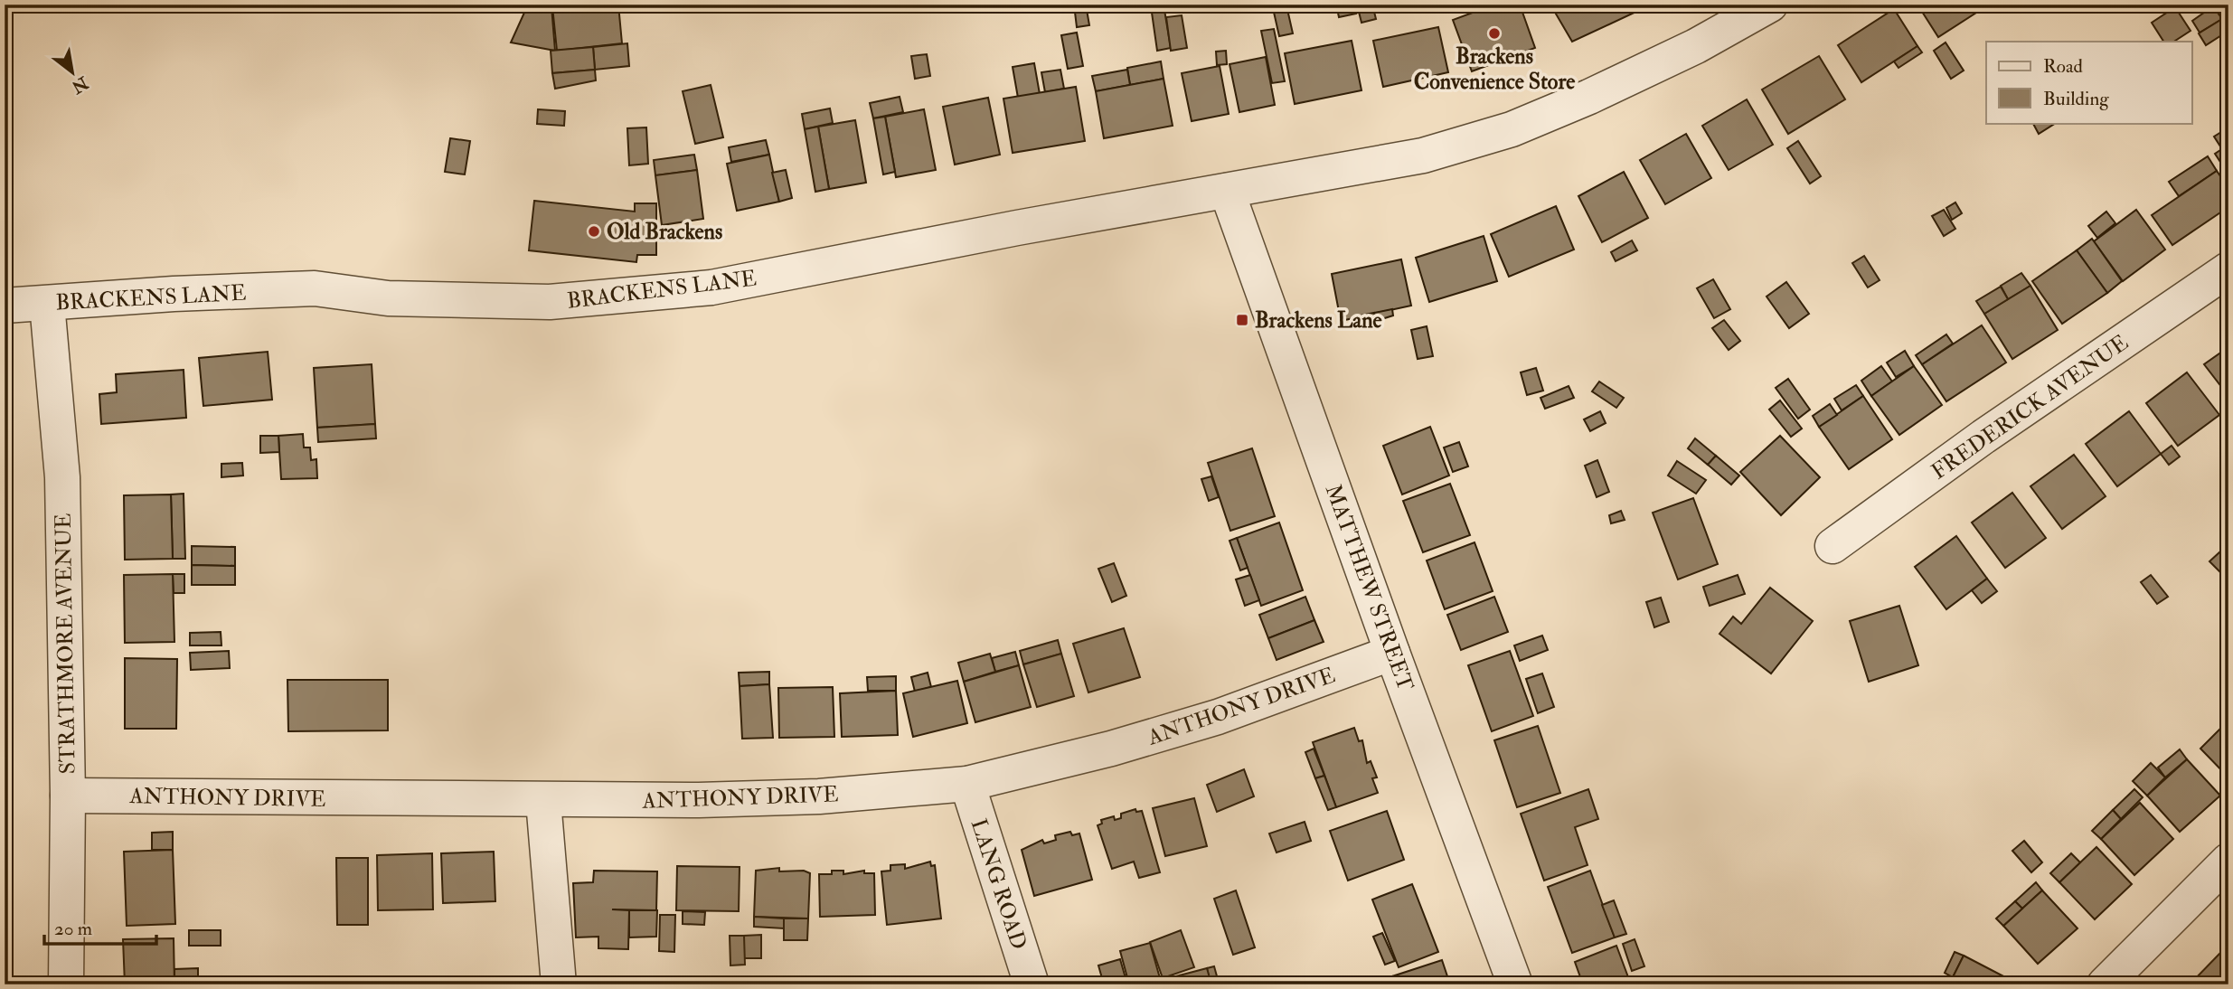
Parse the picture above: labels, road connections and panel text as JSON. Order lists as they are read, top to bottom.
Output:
{
  "streets": {
    "street": [
      "BRACKENS LANE",
      "FREDERICK AVENUE",
      "MATTHEW STREET",
      "STRATHMORE AVENUE",
      "ANTHONY DRIVE",
      "LANG ROAD"
    ]
  },
  "crossings": [
    ["BRACKENS LANE", "MATTHEW STREET"],
    ["BRACKENS LANE", "STRATHMORE AVENUE"],
    ["MATTHEW STREET", "ANTHONY DRIVE"],
    ["STRATHMORE AVENUE", "ANTHONY DRIVE"],
    ["ANTHONY DRIVE", "LANG ROAD"]
  ],
  "places": {
    "other": ["Brackens Convenience Store", "Old Brackens"],
    "transit": ["Brackens Lane"]
  },
  "legend": ["Road", "Building"],
  "scale_bar": "20 m",
  "north": "bottom right"
}
